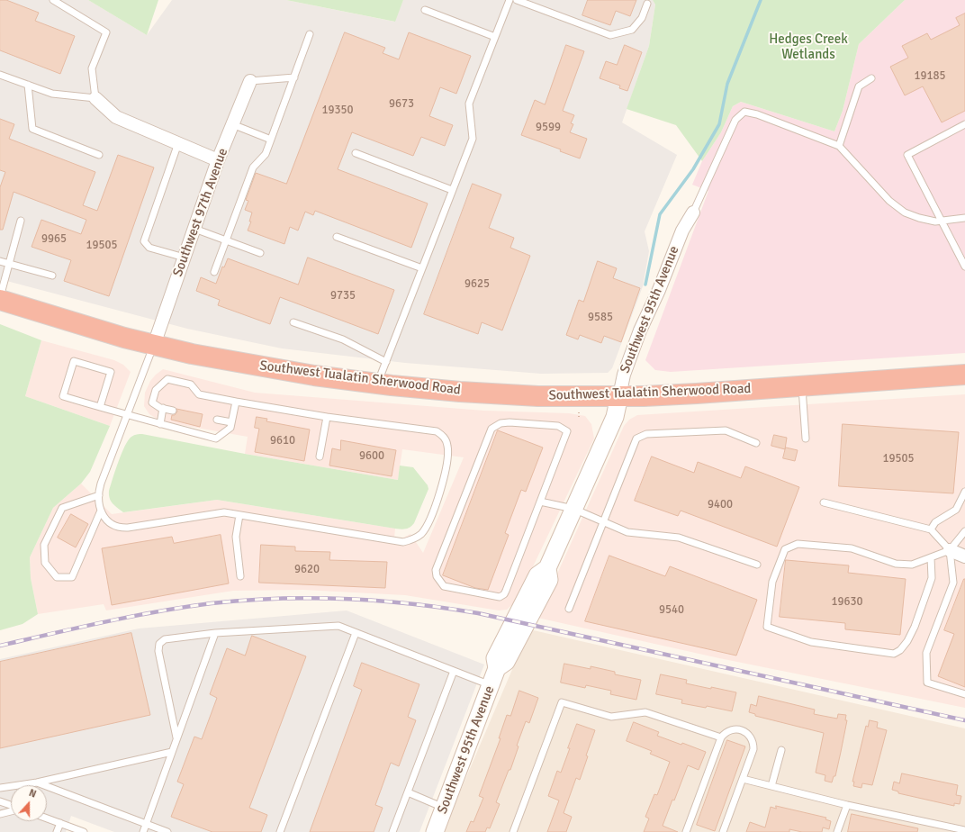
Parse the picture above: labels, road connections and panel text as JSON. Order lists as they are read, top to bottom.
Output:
{
  "streets": {
    "highway": ["Southwest Tualatin Sherwood Road"],
    "street": ["Southwest 97th Avenue", "Southwest 95th Avenue"]
  },
  "crossings": [
    ["Southwest 97th Avenue", "Southwest Tualatin Sherwood Road"],
    ["Southwest 95th Avenue", "Southwest Tualatin Sherwood Road"]
  ],
  "parks": ["Hedges Creek Wetlands"],
  "house_numbers": [
    "19185",
    "9673",
    "19350",
    "9599",
    "9965",
    "19505",
    "9625",
    "9735",
    "9585",
    "9610",
    "9600",
    "19505",
    "9400",
    "9620",
    "19630",
    "9540"
  ],
  "north": "top"
}
